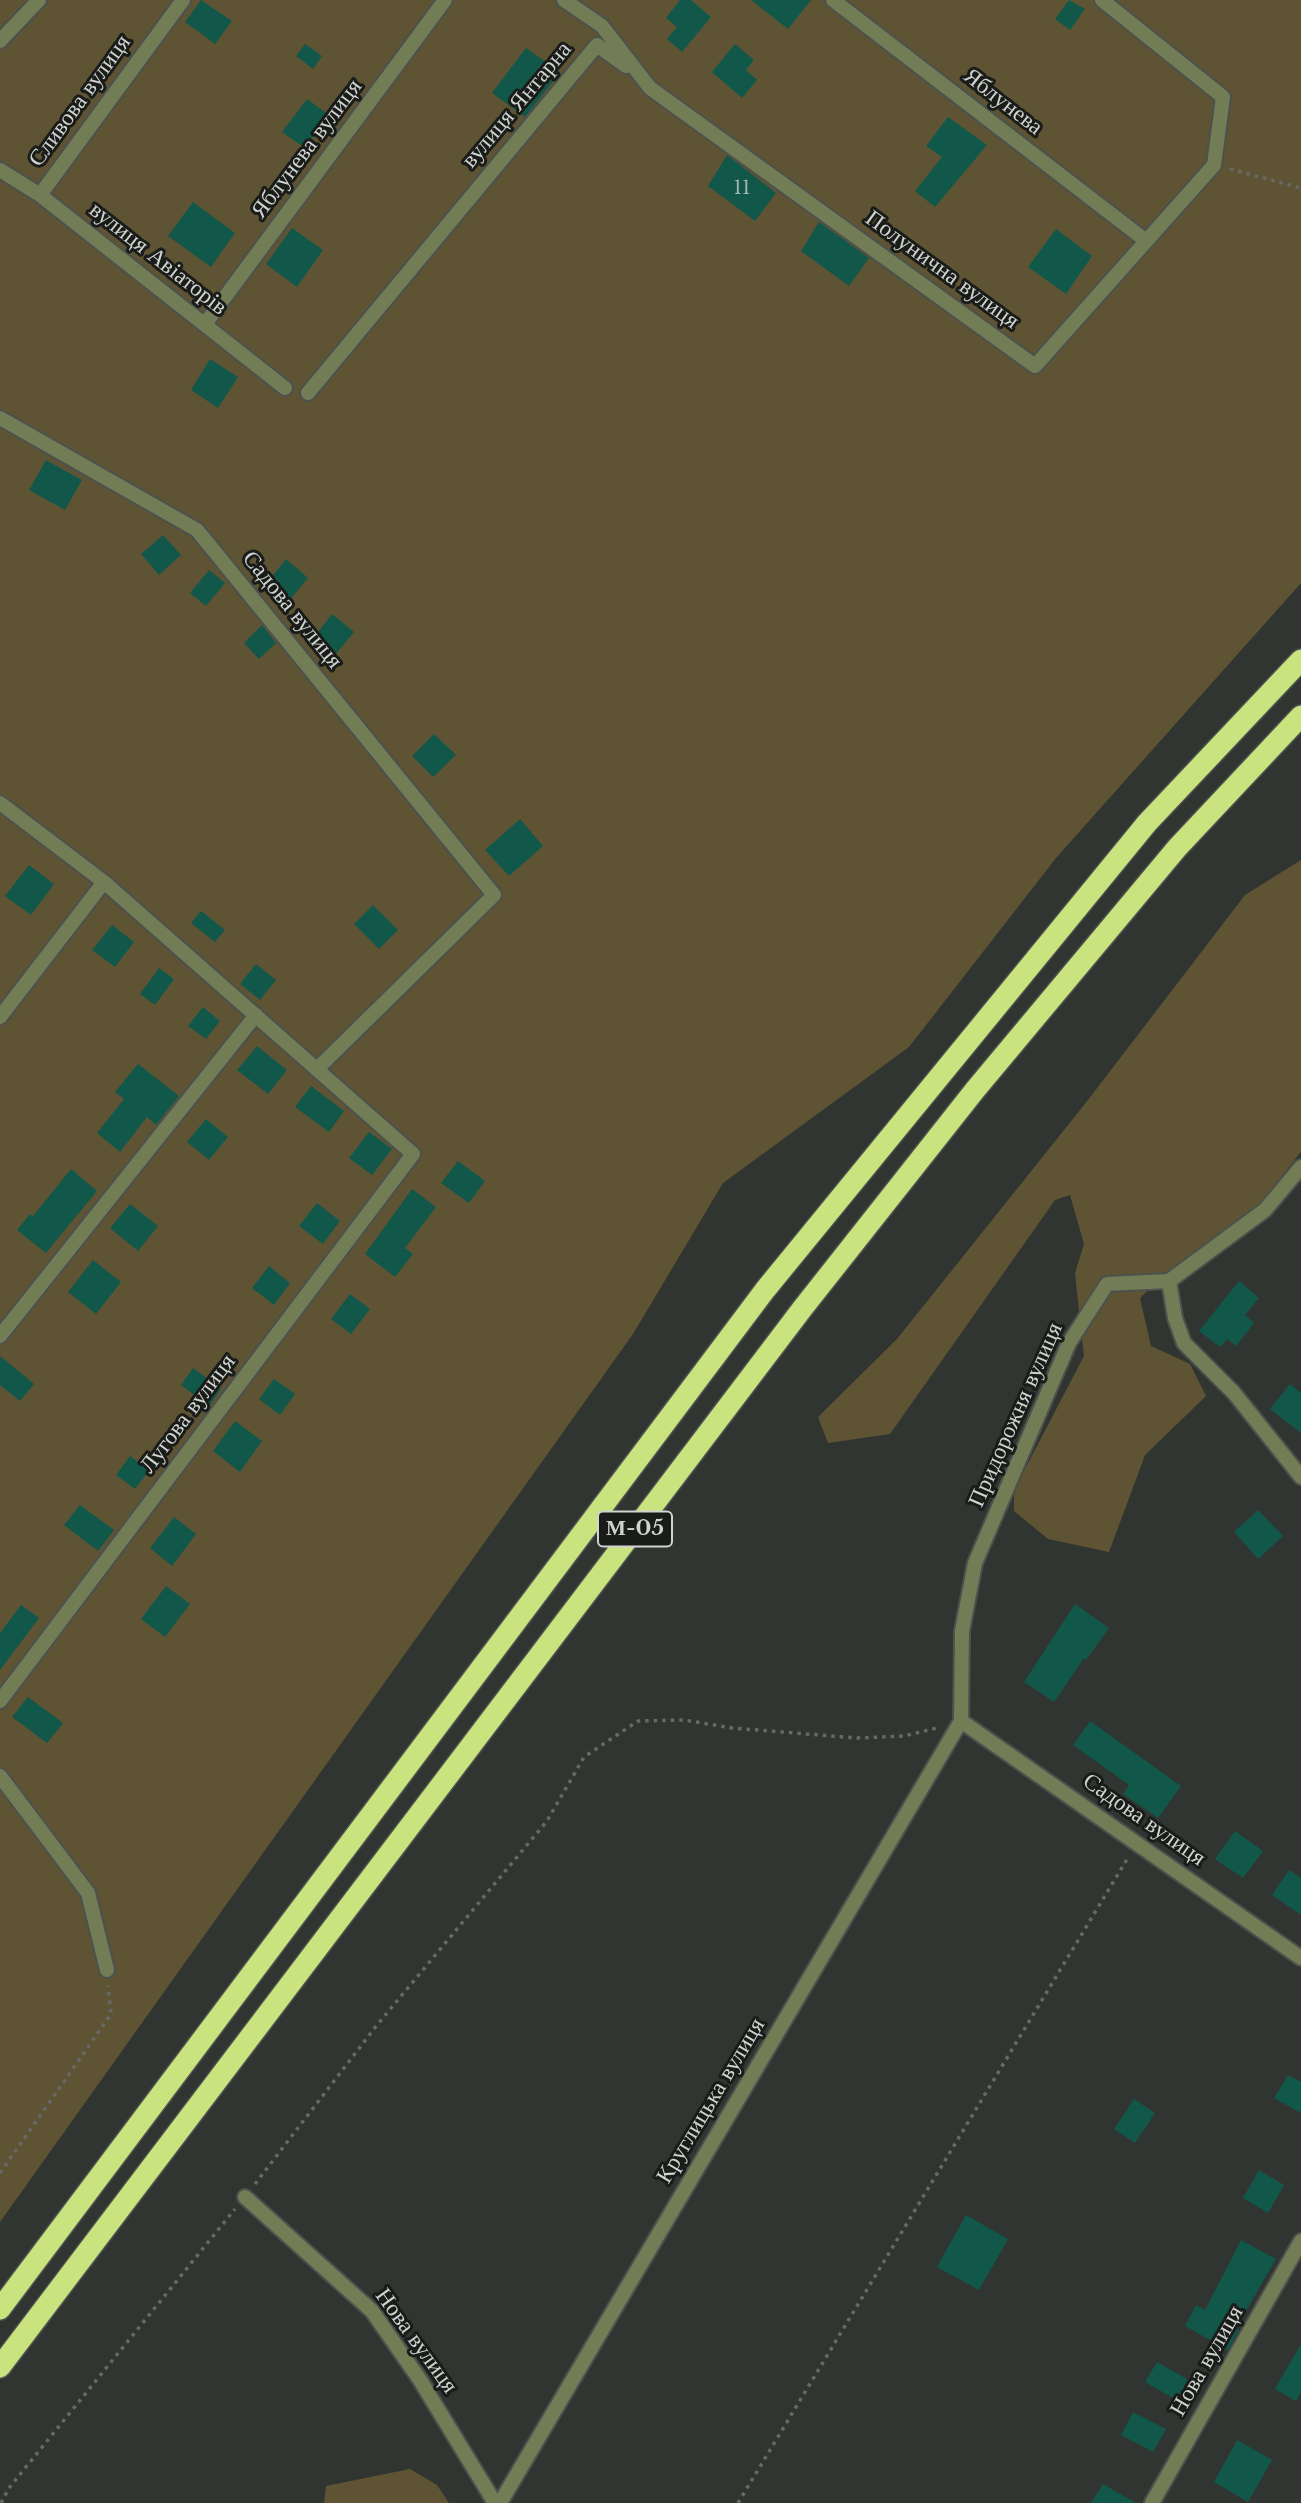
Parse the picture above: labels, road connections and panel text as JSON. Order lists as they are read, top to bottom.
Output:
{
  "streets": {
    "highway": ["М-05"],
    "street": [
      "Сливова вулиця",
      "Яблунева",
      "вулиця Янтарна",
      "Яблунева вулиця",
      "вулиця Авіаторів",
      "Полунична вулиця",
      "Садова вулиця",
      "Лугова вулиця",
      "Придорожня вулиця",
      "Круглицька вулиця",
      "Нова вулиця"
    ]
  },
  "crossings": [
    ["Сливова вулиця", "вулиця Авіаторів"],
    ["Яблунева", "Полунична вулиця"],
    ["вулиця Янтарна", "Полунична вулиця"],
    ["Яблунева вулиця", "вулиця Авіаторів"],
    ["Садова вулиця", "Лугова вулиця"],
    ["Садова вулиця", "Придорожня вулиця"],
    ["Садова вулиця", "Круглицька вулиця"],
    ["Придорожня вулиця", "Круглицька вулиця"],
    ["Круглицька вулиця", "Нова вулиця"]
  ],
  "house_numbers": ["11"]
}
